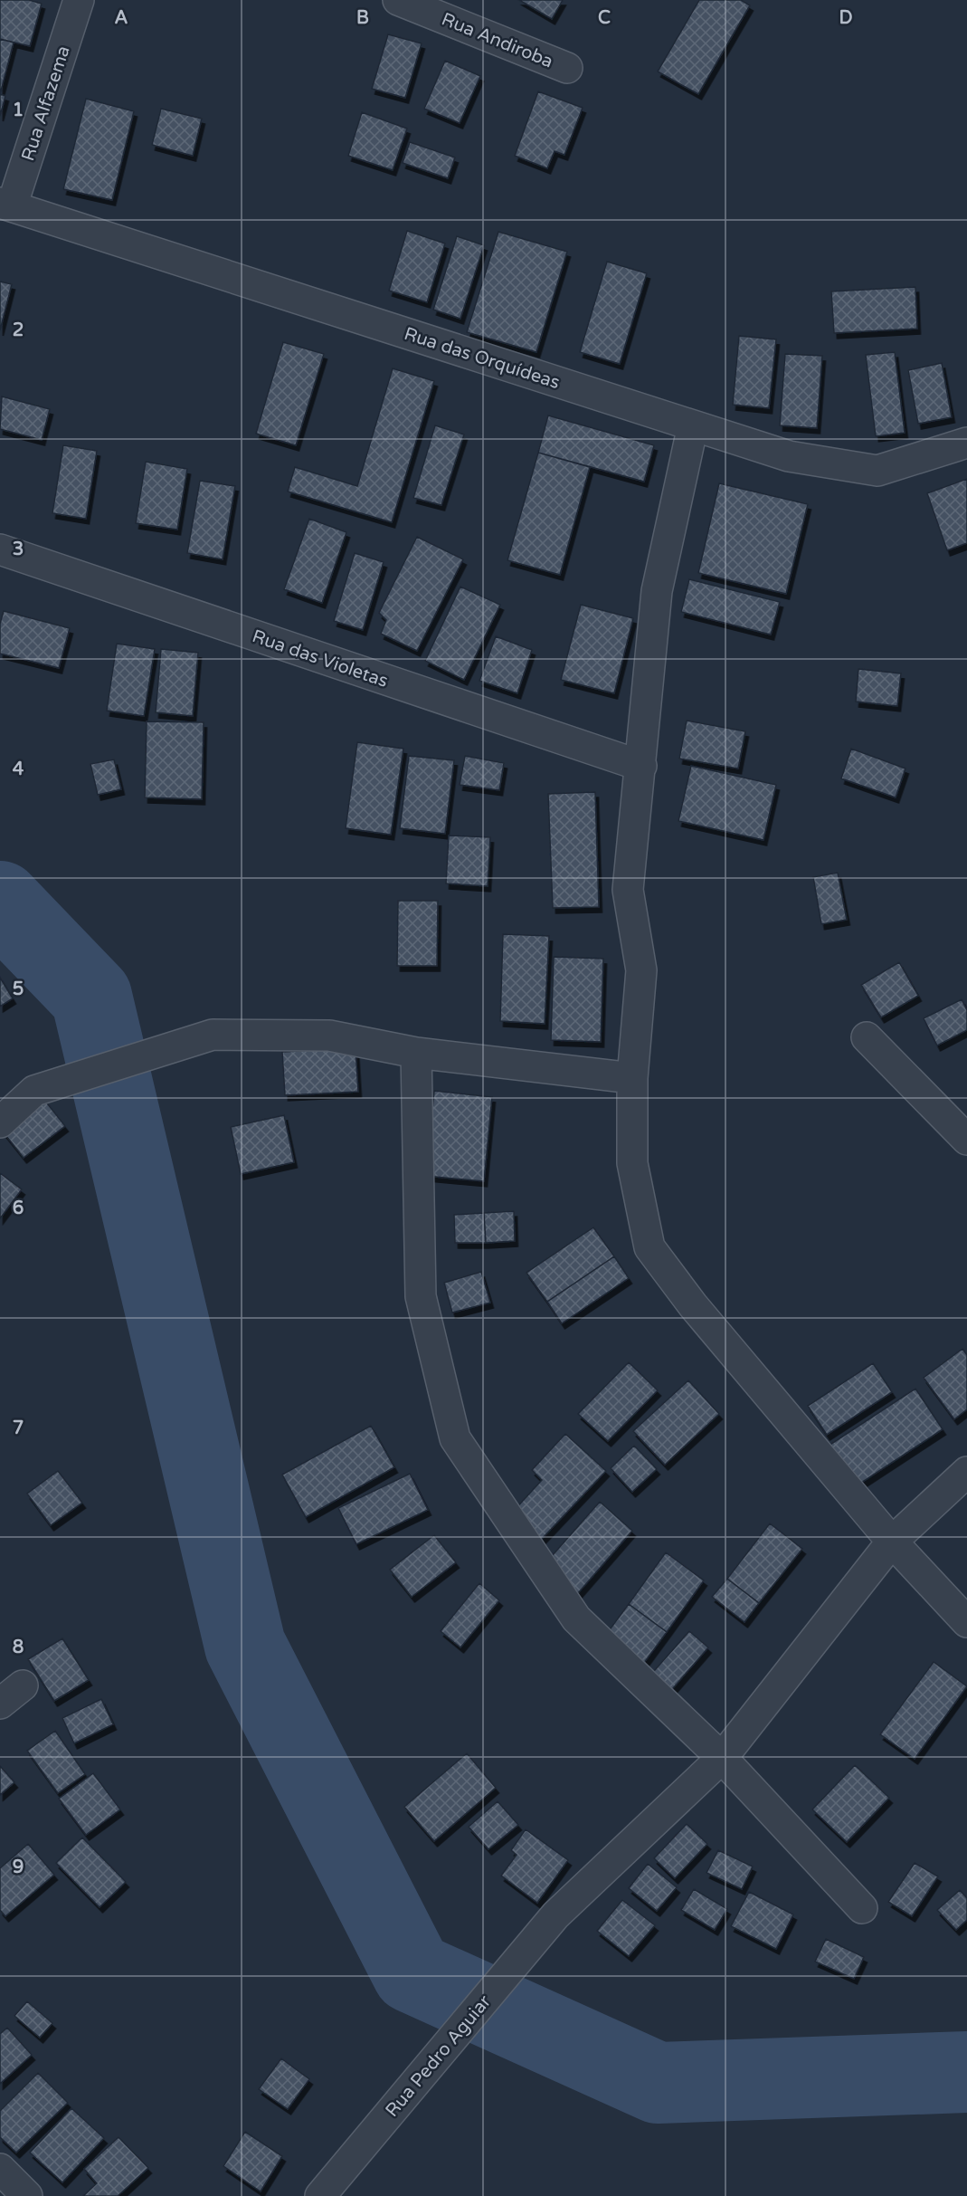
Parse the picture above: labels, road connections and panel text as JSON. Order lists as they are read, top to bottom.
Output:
{
  "streets": {
    "street": [
      "Rua Andiroba",
      "Rua Alfazema",
      "Rua das Orquídeas",
      "Rua das Violetas",
      "Rua Pedro Aguiar"
    ]
  },
  "crossings": [
    ["Rua Alfazema", "Rua das Orquídeas"]
  ],
  "grid": {
    "columns": [
      "A",
      "B",
      "C",
      "D"
    ],
    "rows": [
      "1",
      "2",
      "3",
      "4",
      "5",
      "6",
      "7",
      "8",
      "9"
    ]
  }
}
